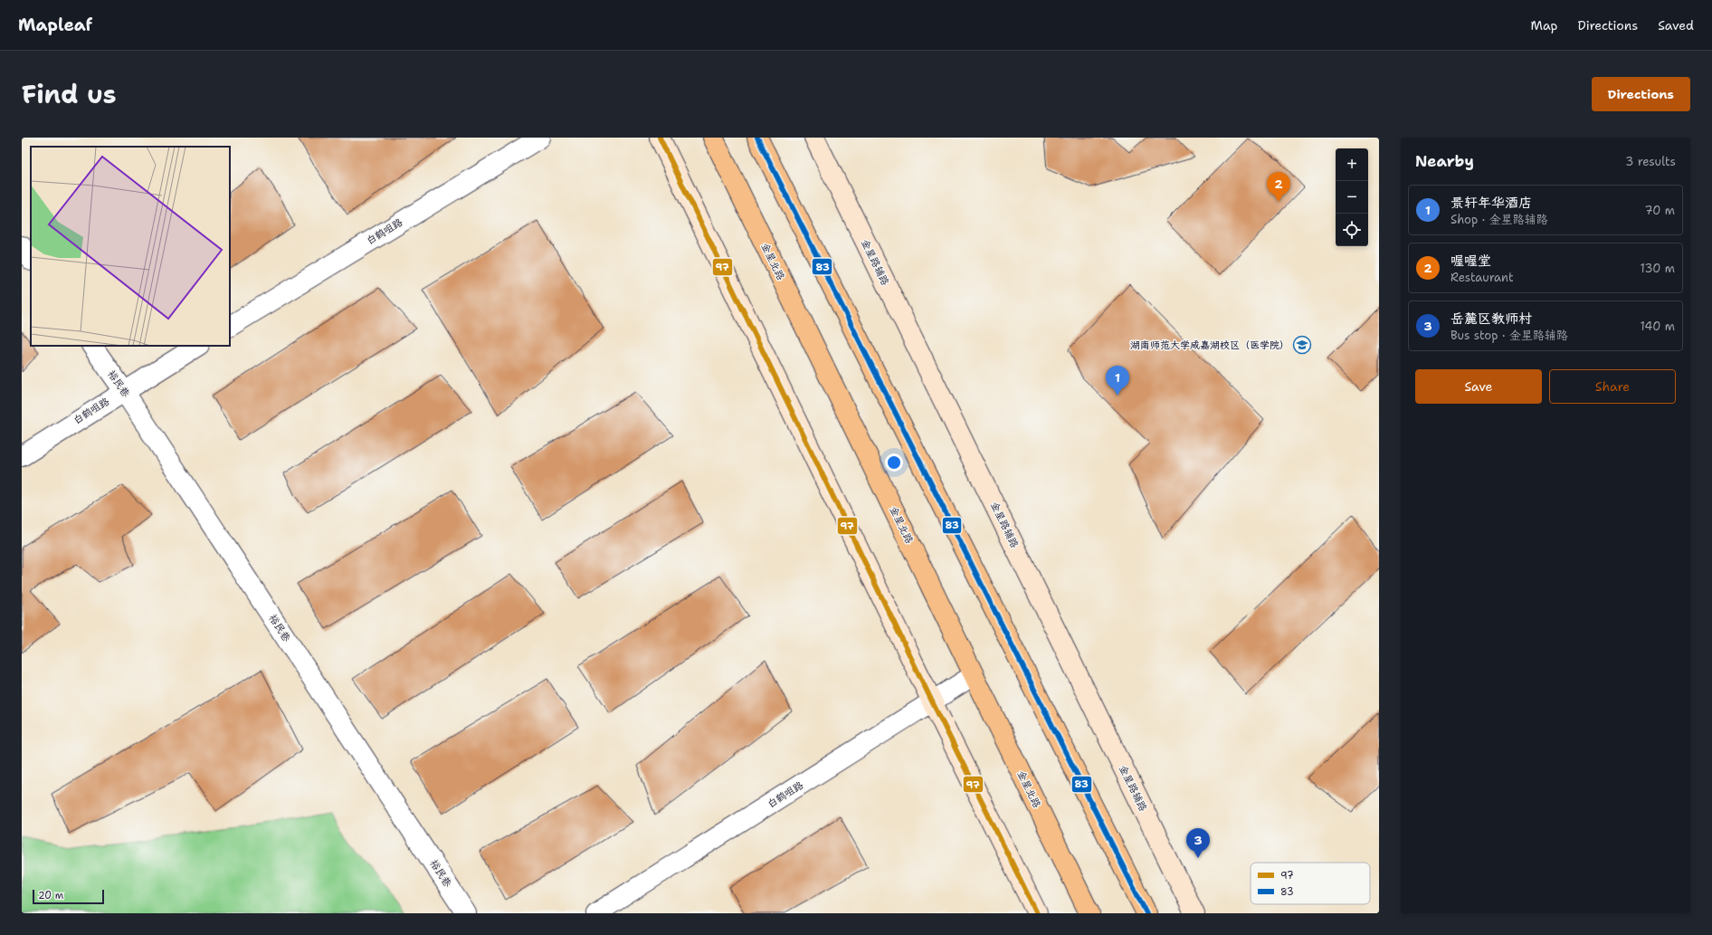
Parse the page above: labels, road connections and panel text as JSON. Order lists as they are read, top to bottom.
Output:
{
  "streets": {
    "main road": ["金星北路"],
    "street": ["白鹤咀路", "金星路辅路", "裕民巷"]
  },
  "crossings": [
    ["白鹤咀路", "金星北路"],
    ["白鹤咀路", "裕民巷"]
  ],
  "places": {
    "school or university": ["湖南师范大学咸嘉湖校区（医学院）"]
  },
  "lines": ["transit line 97", "transit line 83"],
  "legend": ["97", "83"],
  "scale_bar": "20 m",
  "page": {
    "header": "Mapleaf",
    "nav": ["Map", "Directions", "Saved"],
    "title": "Find us",
    "buttons": [
      "Directions",
      ["Save", "Share"]
    ],
    "heading": ["Nearby", "3 results"],
    "map_buttons": ["+", "−"],
    "pins": ["2", "1", "3"],
    "list": [
      {
        "mark": "1",
        "name": "景轩年华酒店",
        "note": "Shop · 金星路辅路",
        "value": "70 m"
      },
      {
        "mark": "2",
        "name": "喔喔堂",
        "note": "Restaurant",
        "value": "130 m"
      },
      {
        "mark": "3",
        "name": "岳麓区教师村",
        "note": "Bus stop · 金星路辅路",
        "value": "140 m"
      }
    ],
    "scale": "20 m"
  }
}
